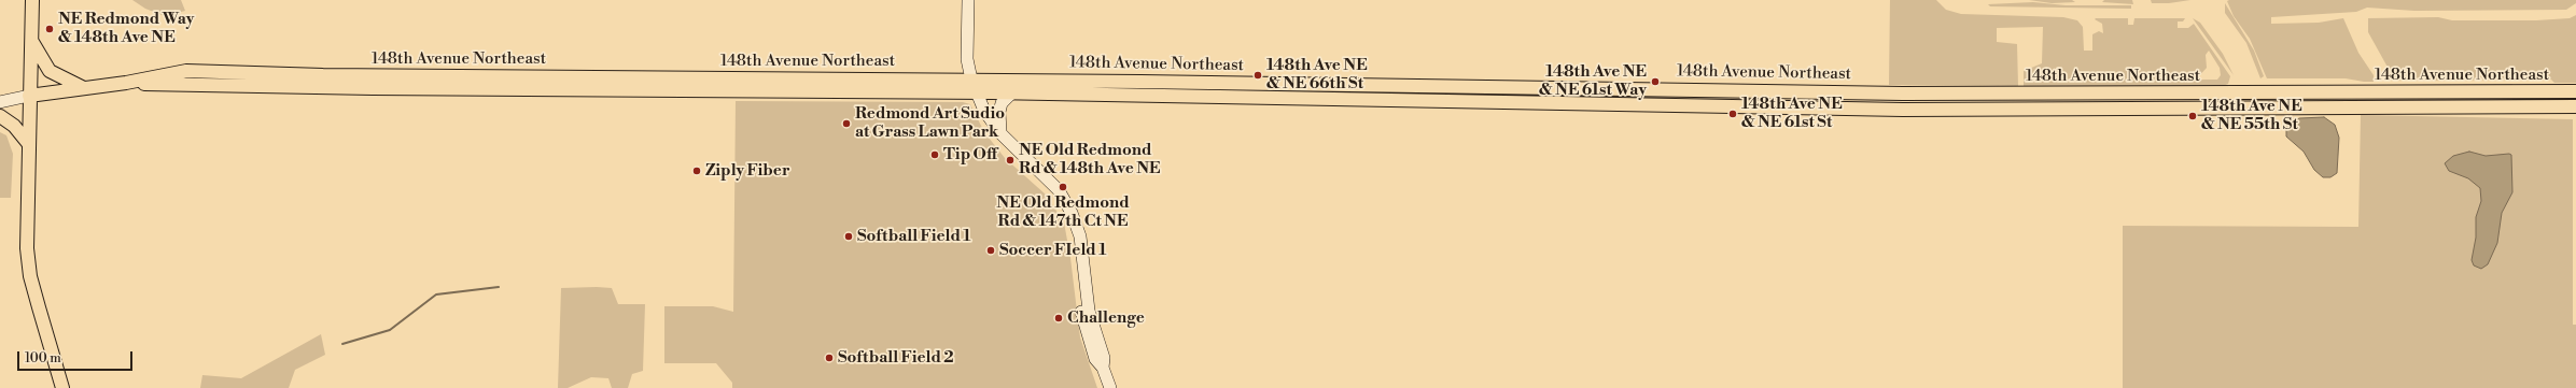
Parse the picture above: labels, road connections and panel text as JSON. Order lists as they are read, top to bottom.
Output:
{
  "streets": {
    "main road": ["148th Avenue Northeast"]
  },
  "places": [
    "NE Redmond Way & 148th Ave NE",
    "148th Ave NE & NE 66th St",
    "148th Ave NE & NE 61st Way",
    "148th Ave NE & NE 61st St",
    "148th Ave NE & NE 55th St",
    "Redmond Art Sudio at Grass Lawn Park",
    "Tip Off",
    "NE Old Redmond Rd & 148th Ave NE",
    "Ziply Fiber",
    "NE Old Redmond Rd & 147th Ct NE",
    "Softball Field 1",
    "Soccer FIeld 1",
    "Challenge",
    "Softball Field 2"
  ],
  "scale_bar": "100 m"
}
